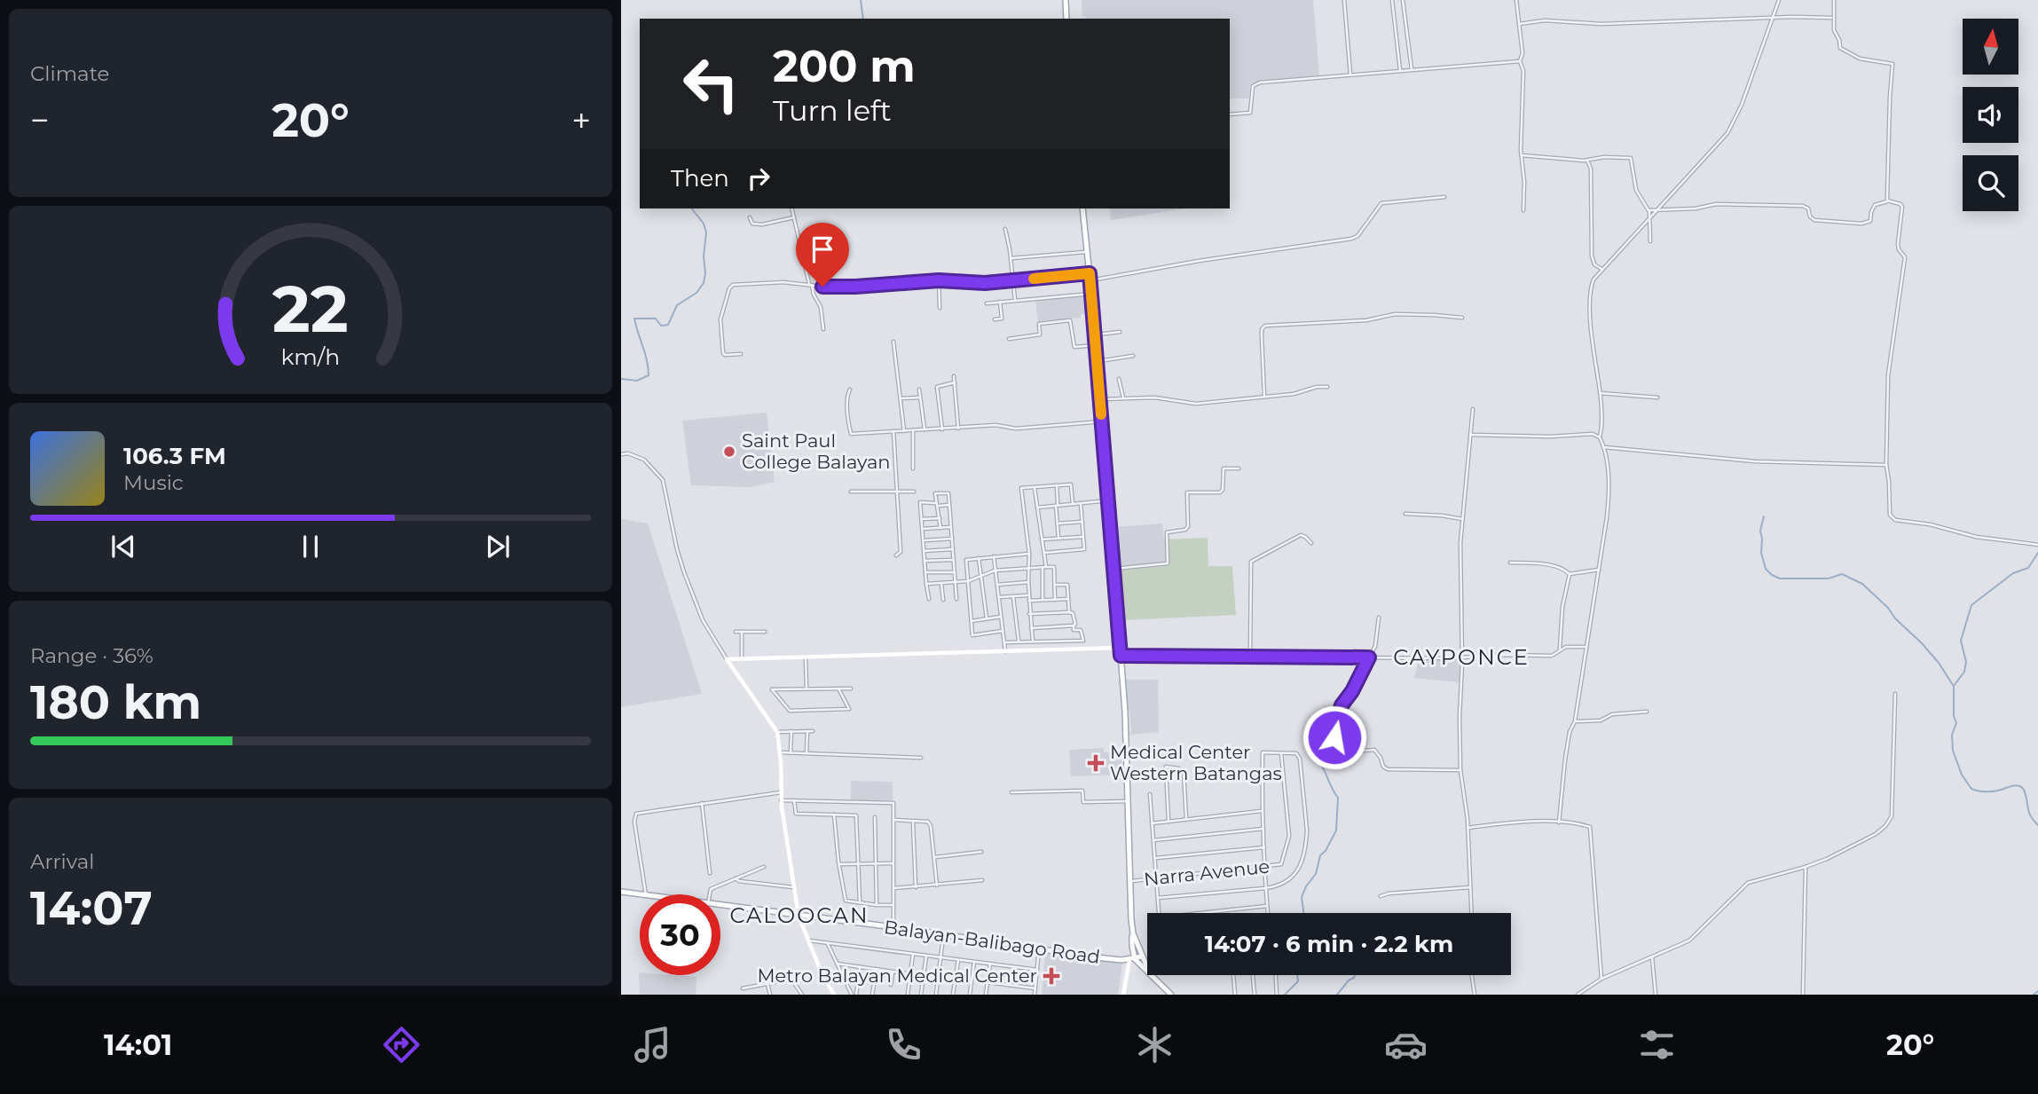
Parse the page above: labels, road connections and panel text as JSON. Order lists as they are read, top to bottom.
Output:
{
  "streets": {
    "main road": ["Balayan-Balibago Road"],
    "street": ["Narra Avenue"]
  },
  "districts": ["CAYPONCE", "CALOOCAN"],
  "places": {
    "other": ["Saint Paul College Balayan"],
    "health": ["Medical Center Western Batangas", "Metro Balayan Medical Center"]
  },
  "north": "top",
  "page": {
    "tile": [
      "Climate",
      ["Range · 36%", "180 km"],
      ["Arrival", "14:07"]
    ],
    "turn": ["200 m", "Turn left"],
    "heat": ["−", "20°", "+"],
    "then": "Then",
    "song": ["106.3 FM", "Music"],
    "limit": "30",
    "trip": "14:07 · 6 min · 2.2 km",
    "tabs": ["14:01", "20°"],
    "gauge": ["22", "km/h"]
  }
}
